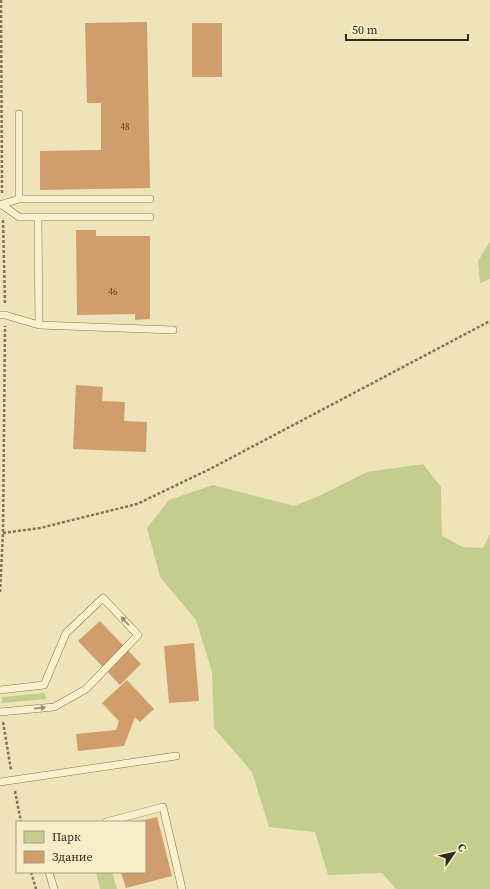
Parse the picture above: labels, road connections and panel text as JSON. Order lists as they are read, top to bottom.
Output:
{
  "house_numbers": ["48", "46"],
  "legend": ["Парк", "Здание"],
  "scale_bar": "50 m",
  "north": "top right"
}
